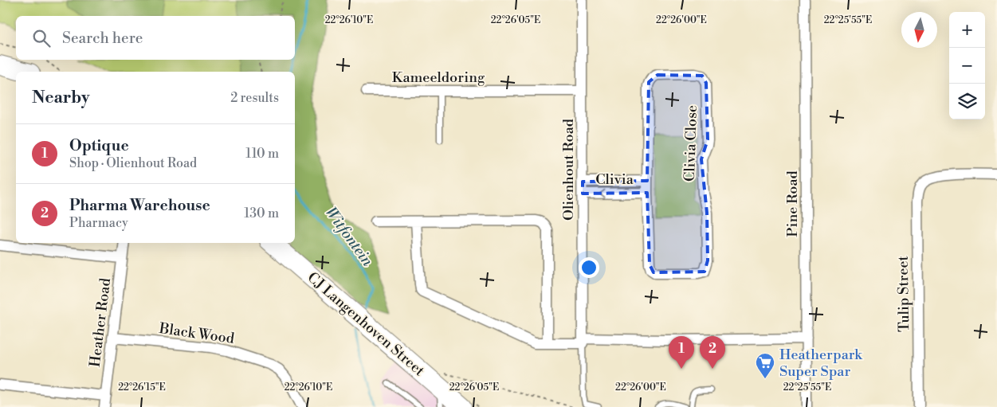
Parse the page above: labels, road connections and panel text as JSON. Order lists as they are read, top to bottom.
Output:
{
  "streets": {
    "highway": ["CJ Langenhoven Street"],
    "street": [
      "Kameeldoring",
      "Clivia Close",
      "Olienhout Road",
      "Clivia",
      "Pine Road",
      "Tulip Street",
      "Heather Road",
      "Black Wood"
    ]
  },
  "crossings": [
    ["Kameeldoring", "Olienhout Road"],
    ["Clivia Close", "Clivia"],
    ["Olienhout Road", "Clivia"],
    ["Heather Road", "Black Wood"]
  ],
  "water": ["Witfontein"],
  "places": {
    "supermarket": ["Heatherpark Super Spar"]
  },
  "north": "bottom",
  "page": {
    "map_buttons": ["+", "−"],
    "search": "Search here",
    "heading": ["Nearby", "2 results"],
    "list": [
      {
        "mark": "1",
        "name": "Optique",
        "note": "Shop · Olienhout Road",
        "value": "110 m"
      },
      {
        "mark": "2",
        "name": "Pharma Warehouse",
        "note": "Pharmacy",
        "value": "130 m"
      }
    ],
    "pins": ["1", "2"]
  },
  "coordinates": [
    "22°26'10\"E",
    "22°26'05\"E",
    "22°26'00\"E",
    "22°25'55\"E",
    "22°26'15\"E"
  ]
}
